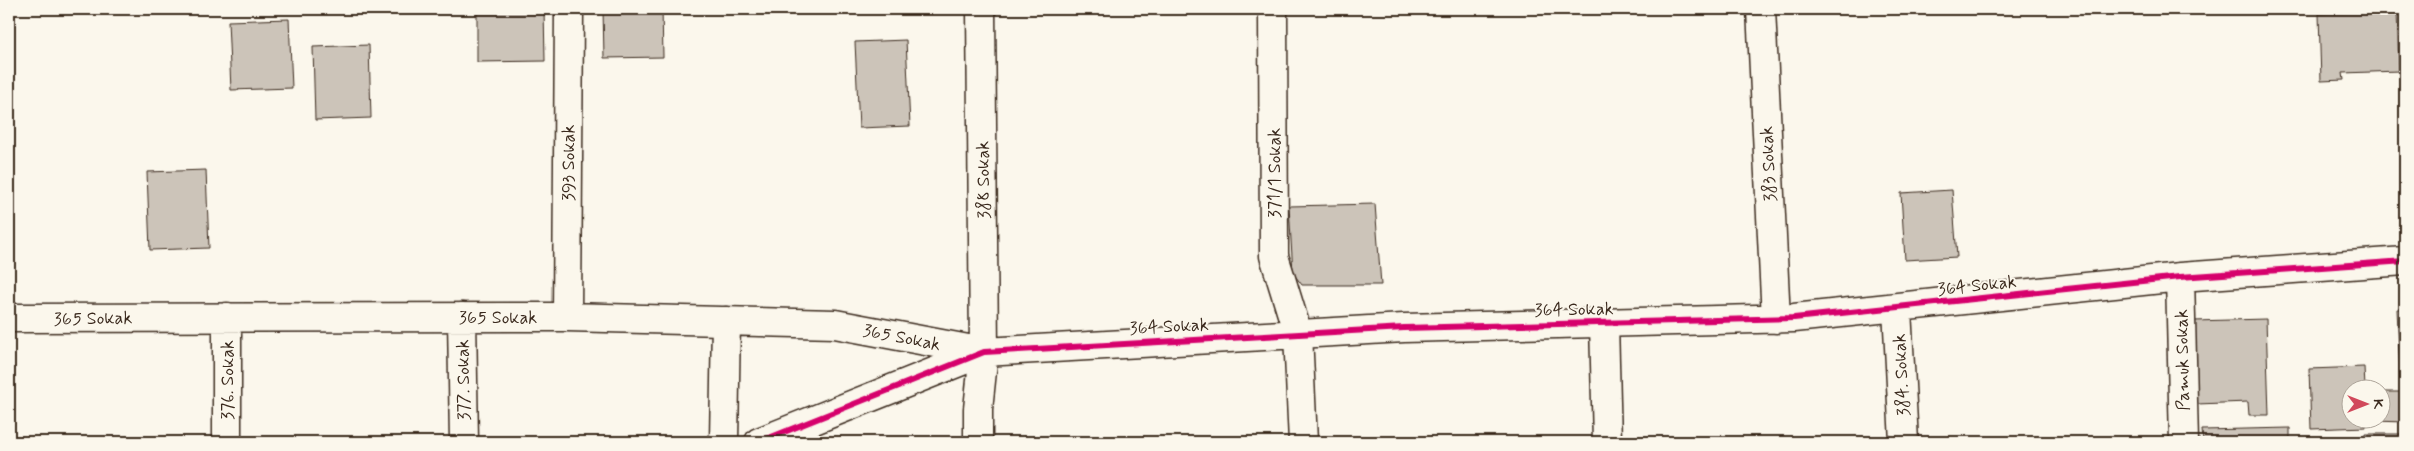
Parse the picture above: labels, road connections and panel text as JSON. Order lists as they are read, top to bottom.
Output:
{
  "streets": {
    "street": [
      "393 Sokak",
      "383 Sokak",
      "371/1 Sokak",
      "388 Sokak",
      "364 Sokak",
      "365 Sokak",
      "Pamuk Sokak",
      "384. Sokak",
      "376. Sokak",
      "377. Sokak"
    ]
  },
  "crossings": [
    ["393 Sokak", "365 Sokak"],
    ["383 Sokak", "364 Sokak"],
    ["371/1 Sokak", "364 Sokak"],
    ["388 Sokak", "364 Sokak"],
    ["388 Sokak", "365 Sokak"],
    ["364 Sokak", "365 Sokak"],
    ["364 Sokak", "Pamuk Sokak"],
    ["364 Sokak", "384. Sokak"],
    ["365 Sokak", "376. Sokak"],
    ["365 Sokak", "377. Sokak"]
  ],
  "north": "right"
}
